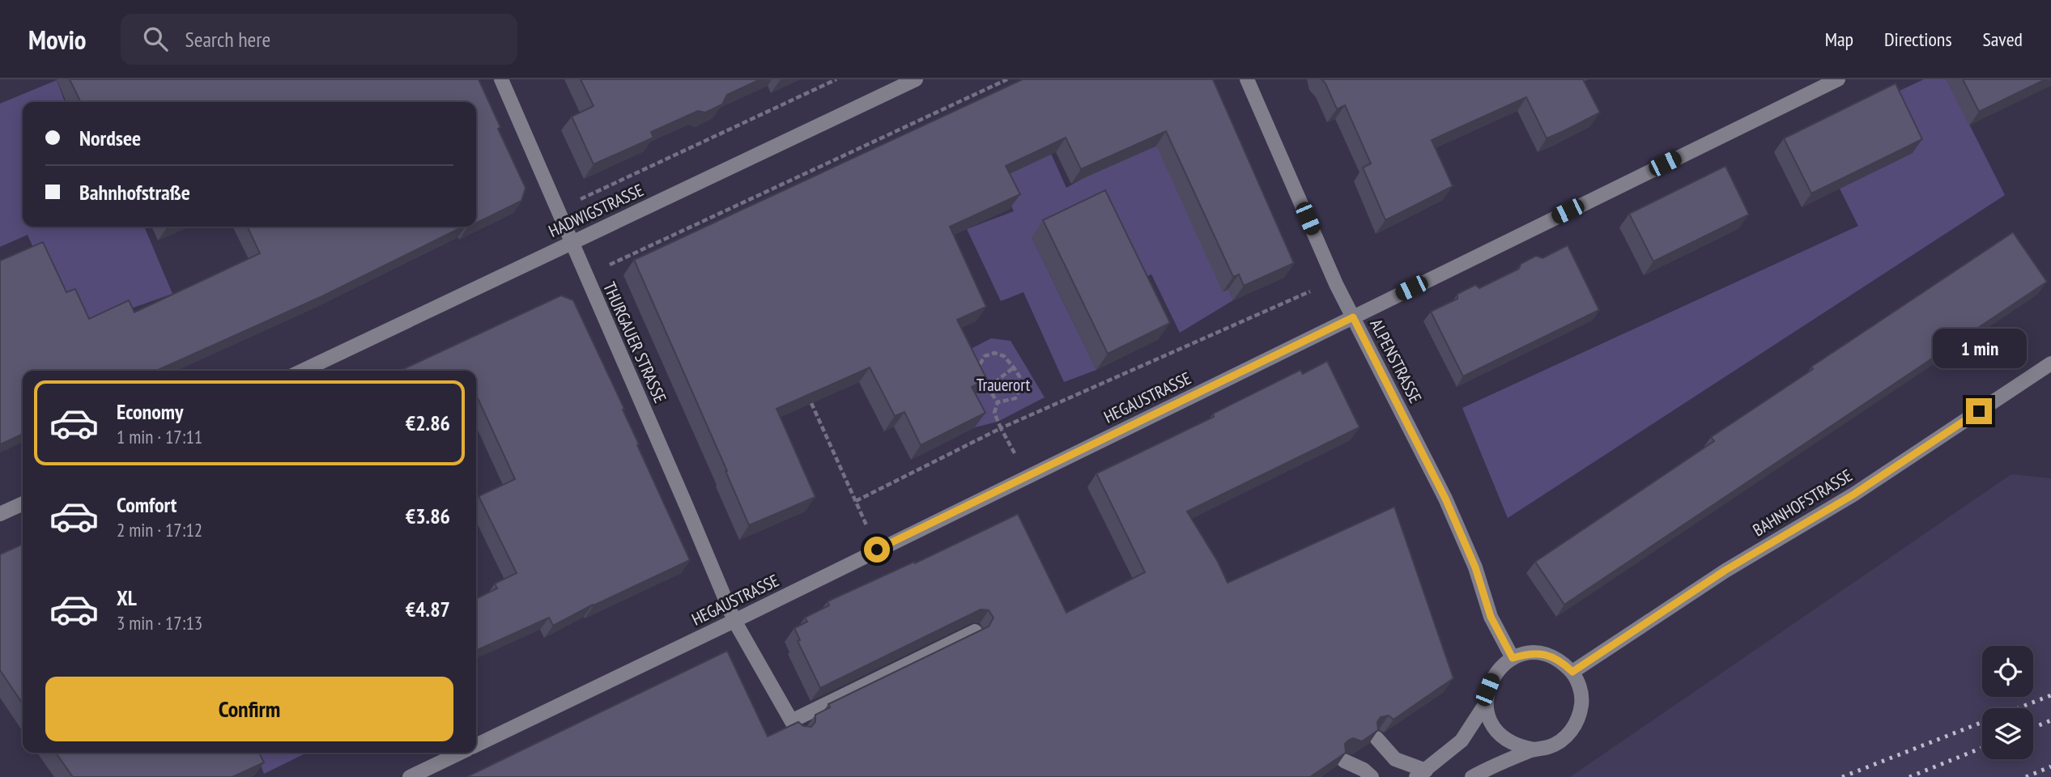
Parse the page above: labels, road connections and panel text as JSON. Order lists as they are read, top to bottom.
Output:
{
  "streets": {
    "street": [
      "HADWIGSTRASSE",
      "THURGAUER STRASSE",
      "ALPENSTRASSE",
      "HEGAUSTRASSE",
      "BAHNHOFSTRASSE"
    ]
  },
  "crossings": [
    ["HADWIGSTRASSE", "THURGAUER STRASSE"],
    ["THURGAUER STRASSE", "HEGAUSTRASSE"],
    ["ALPENSTRASSE", "HEGAUSTRASSE"],
    ["ALPENSTRASSE", "BAHNHOFSTRASSE"]
  ],
  "parks": ["Trauerort"],
  "page": {
    "header": "Movio",
    "search": "Search here",
    "nav": ["Map", "Directions", "Saved"],
    "banner": ["Nordsee", "Bahnhofstraße"],
    "bubble": "1 min",
    "list": [
      {
        "name": "Economy",
        "note": "1 min · 17:11",
        "value": "€2.86"
      },
      {
        "name": "Comfort",
        "note": "2 min · 17:12",
        "value": "€3.86"
      },
      {
        "name": "XL",
        "note": "3 min · 17:13",
        "value": "€4.87"
      }
    ],
    "buttons": "Confirm"
  }
}
